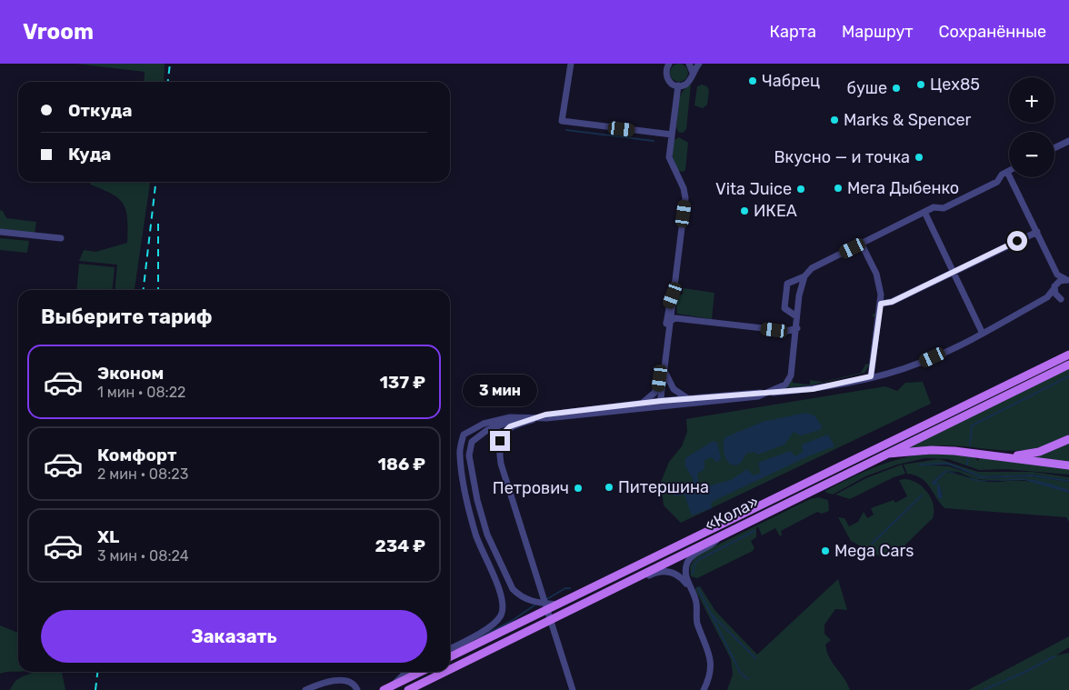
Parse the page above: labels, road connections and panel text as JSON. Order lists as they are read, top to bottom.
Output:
{
  "streets": {
    "main road": ["«Кола»"]
  },
  "places": [
    "Чабрец",
    "Цех85",
    "буше",
    "Marks & Spencer",
    "Вкусно — и точка",
    "Мега Дыбенко",
    "Vita Juice",
    "ИКЕА",
    "Питершина",
    "Петрович",
    "Mega Cars"
  ],
  "page": {
    "header": "Vroom",
    "nav": ["Карта", "Маршрут", "Сохранённые"],
    "map_buttons": ["+", "−"],
    "banner": ["Откуда", "Куда"],
    "heading": "Выберите тариф",
    "list": [
      {
        "name": "Эконом",
        "note": "1 мин · 08:22",
        "value": "137 ₽"
      },
      {
        "name": "Комфорт",
        "note": "2 мин · 08:23",
        "value": "186 ₽"
      },
      {
        "name": "XL",
        "note": "3 мин · 08:24",
        "value": "234 ₽"
      }
    ],
    "bubble": "3 мин",
    "buttons": "Заказать"
  }
}
